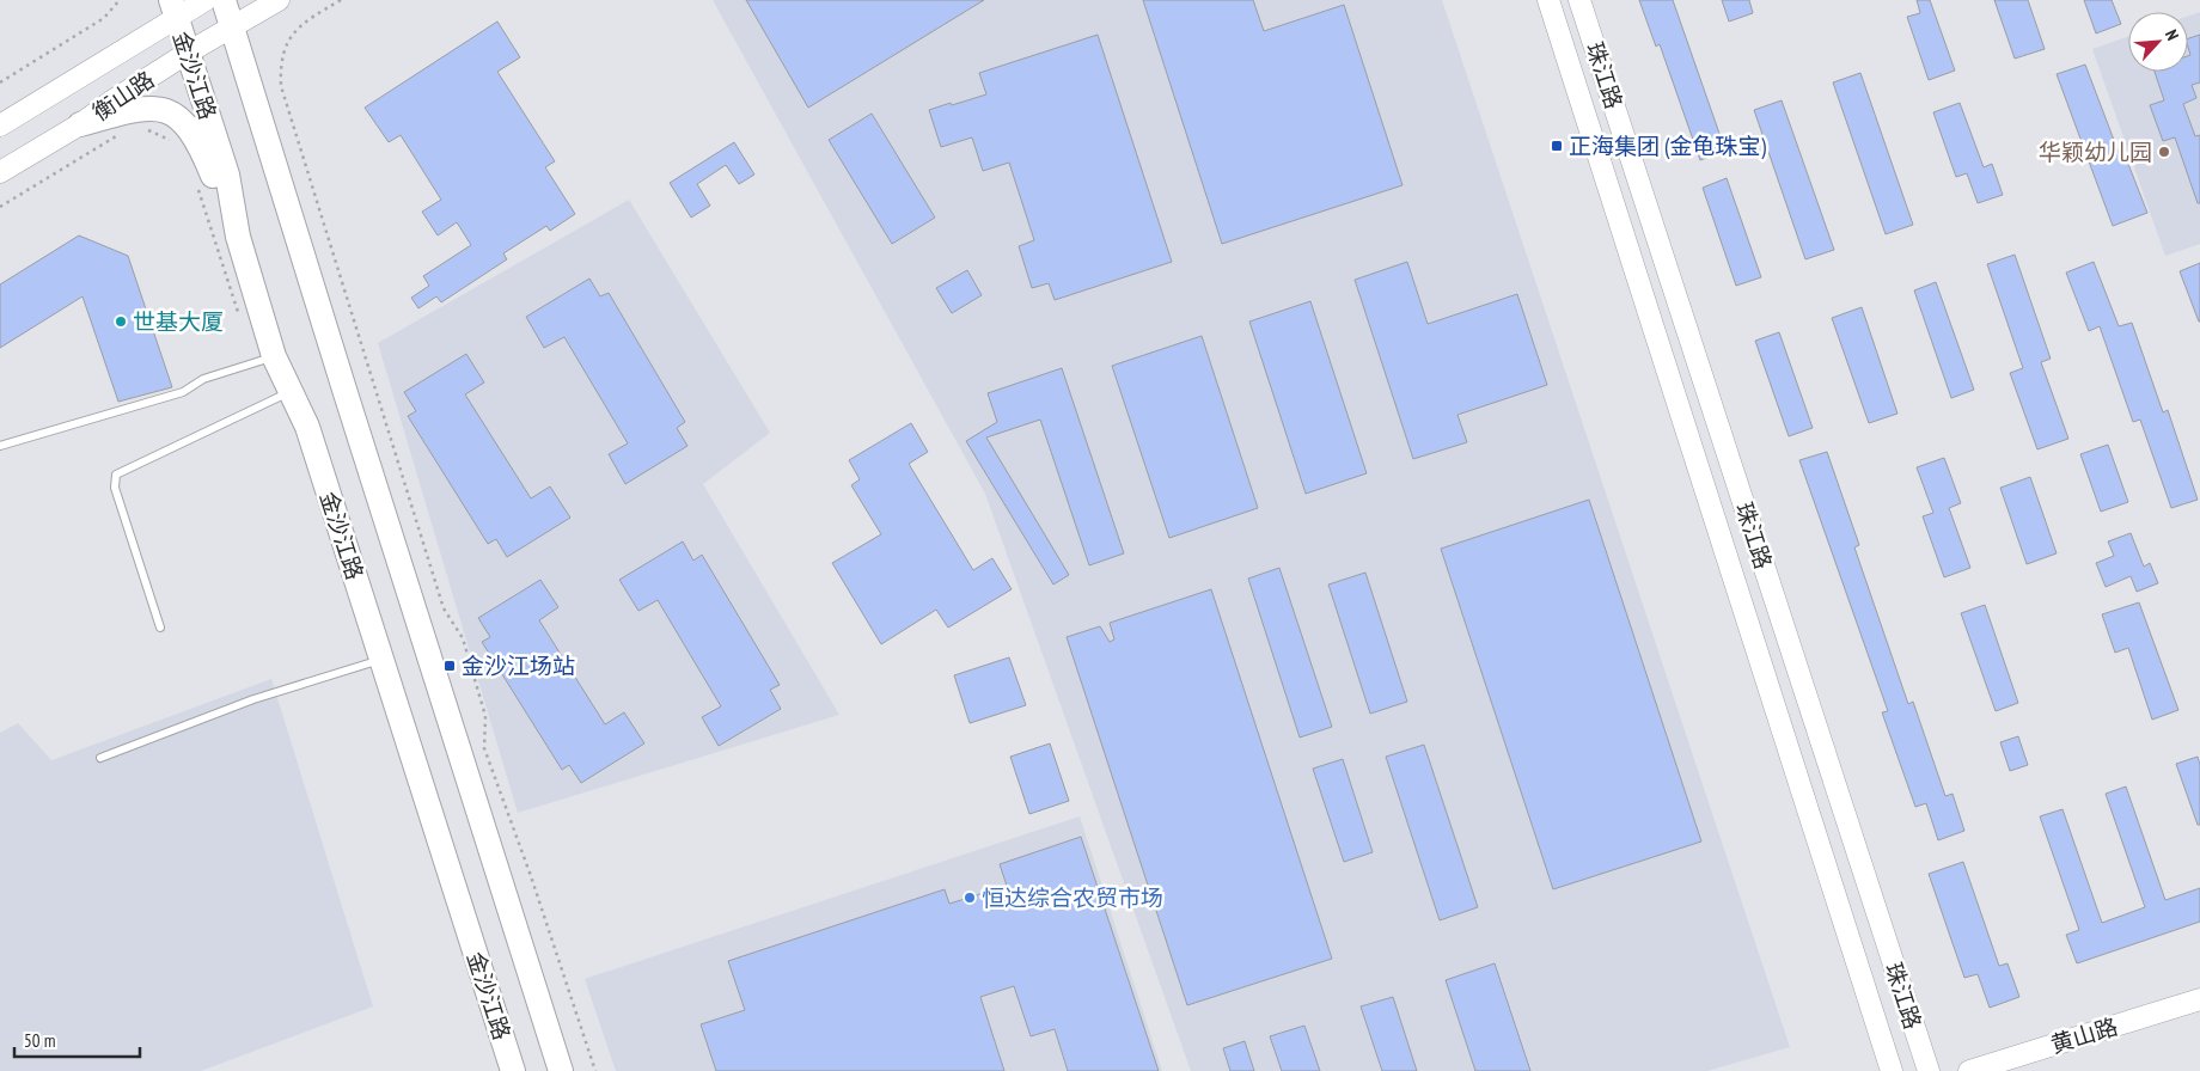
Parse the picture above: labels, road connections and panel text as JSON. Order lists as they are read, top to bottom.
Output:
{
  "streets": {
    "main road": [
      "金沙江路",
      "珠江路",
      "衡山路",
      "黄山路"
    ]
  },
  "crossings": [
    ["金沙江路", "衡山路"]
  ],
  "places": {
    "transit": ["正海集团 (金龟珠宝)", "金沙江场站"],
    "other": ["华颖幼儿园", "世基大厦", "恒达综合农贸市场"]
  },
  "scale_bar": "50 m",
  "north": "top right"
}
